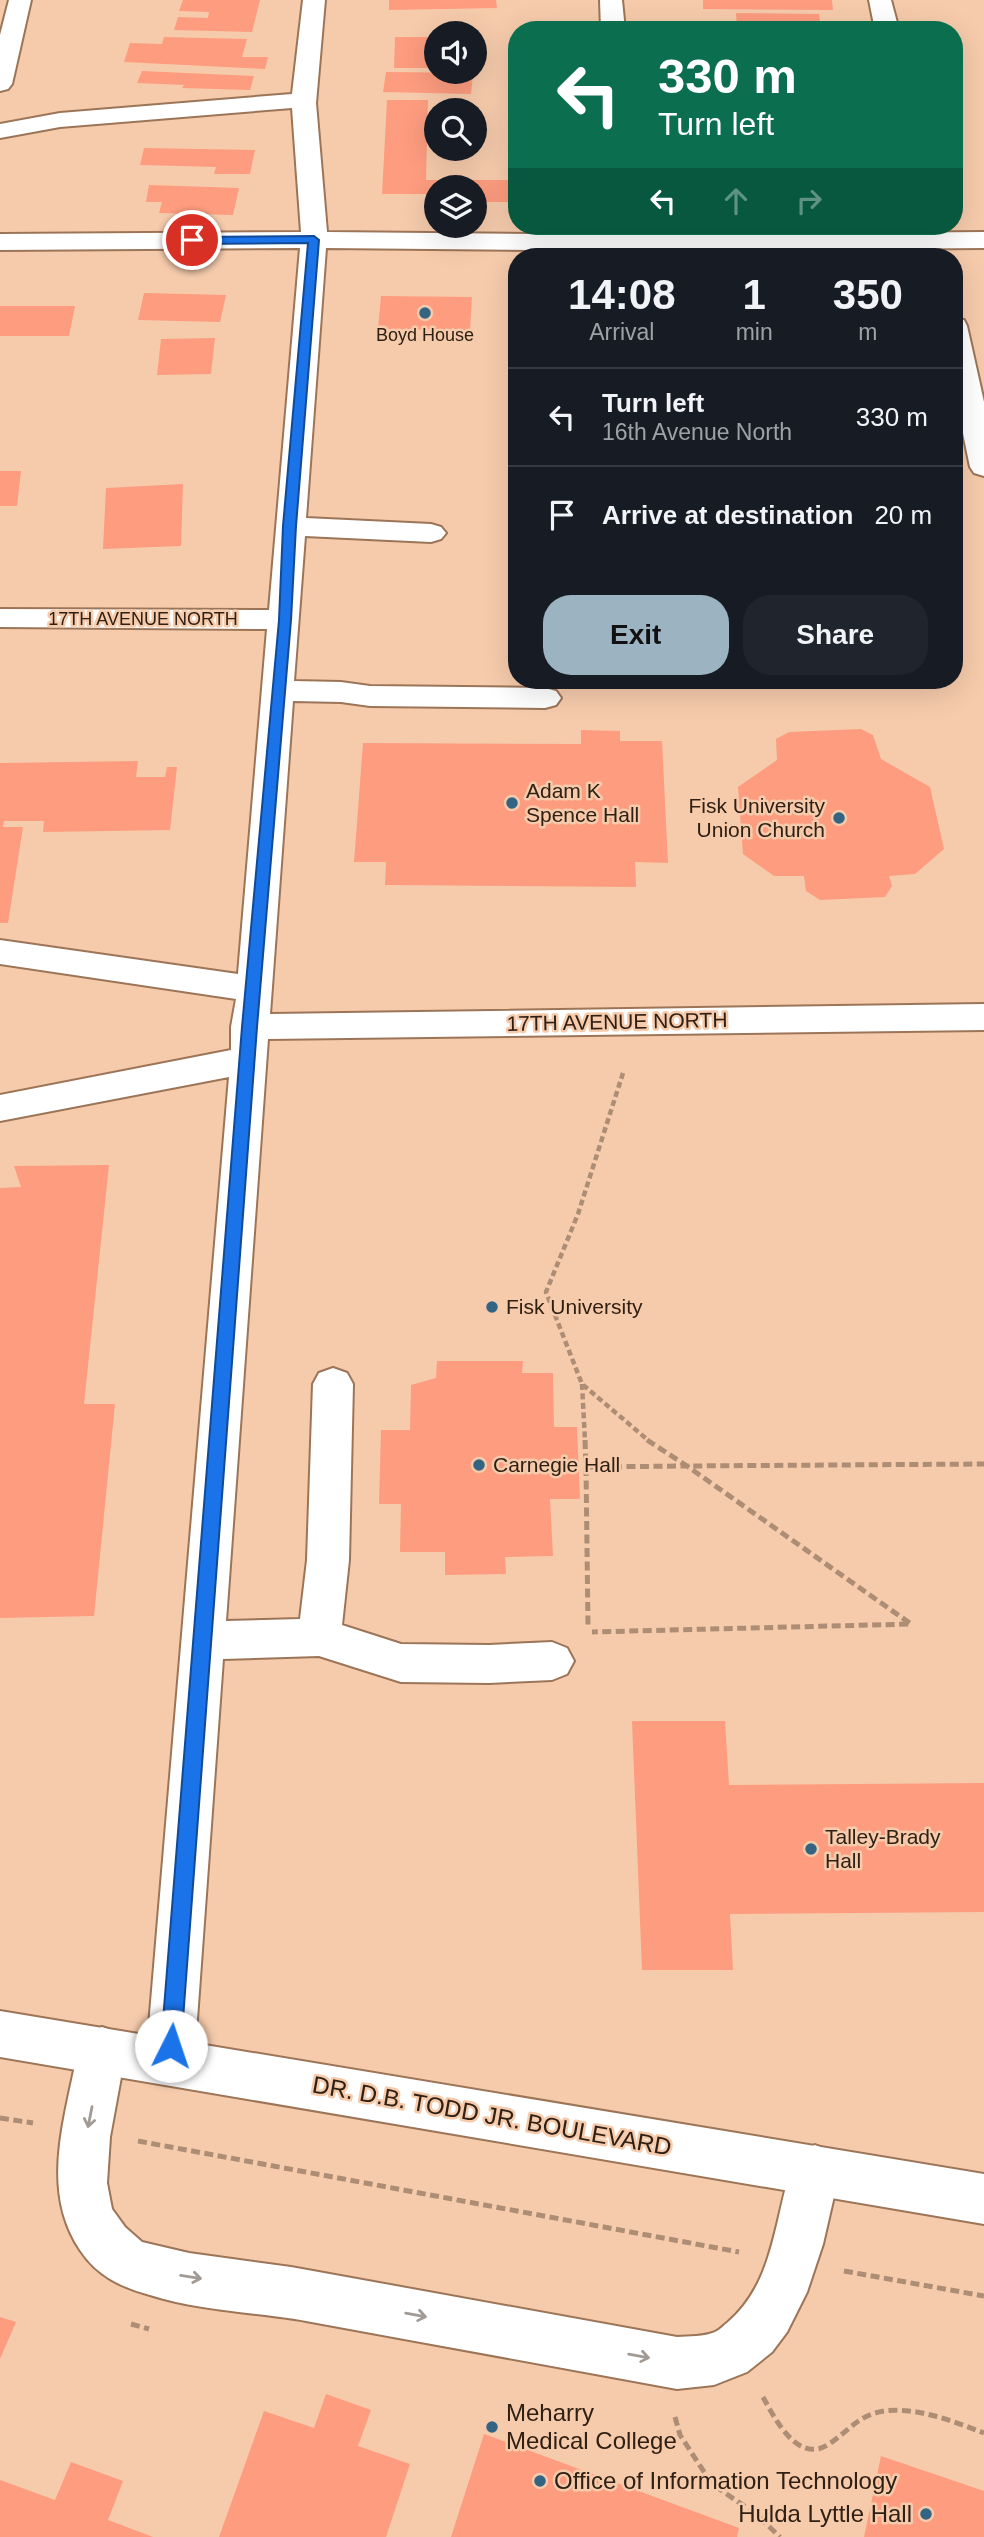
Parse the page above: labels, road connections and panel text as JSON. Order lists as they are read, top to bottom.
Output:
{
  "streets": {
    "street": ["17TH AVENUE NORTH", "DR. D.B. TODD JR. BOULEVARD"]
  },
  "places": [
    "Boyd House",
    "Adam K Spence Hall",
    "Fisk University Union Church",
    "Fisk University",
    "Carnegie Hall",
    "Talley-Brady Hall",
    "Meharry Medical College",
    "Office of Information Technology",
    "Hulda Lyttle Hall"
  ],
  "page": {
    "turn": ["330 m", "Turn left"],
    "eta": [
      "14:08",
      "Arrival",
      "1",
      "min",
      "350",
      "m"
    ],
    "list": [
      {
        "name": "Turn left",
        "note": "16th Avenue North",
        "value": "330 m"
      },
      {
        "name": "Arrive at destination",
        "value": "20 m"
      }
    ],
    "buttons": ["Exit", "Share"]
  }
}
